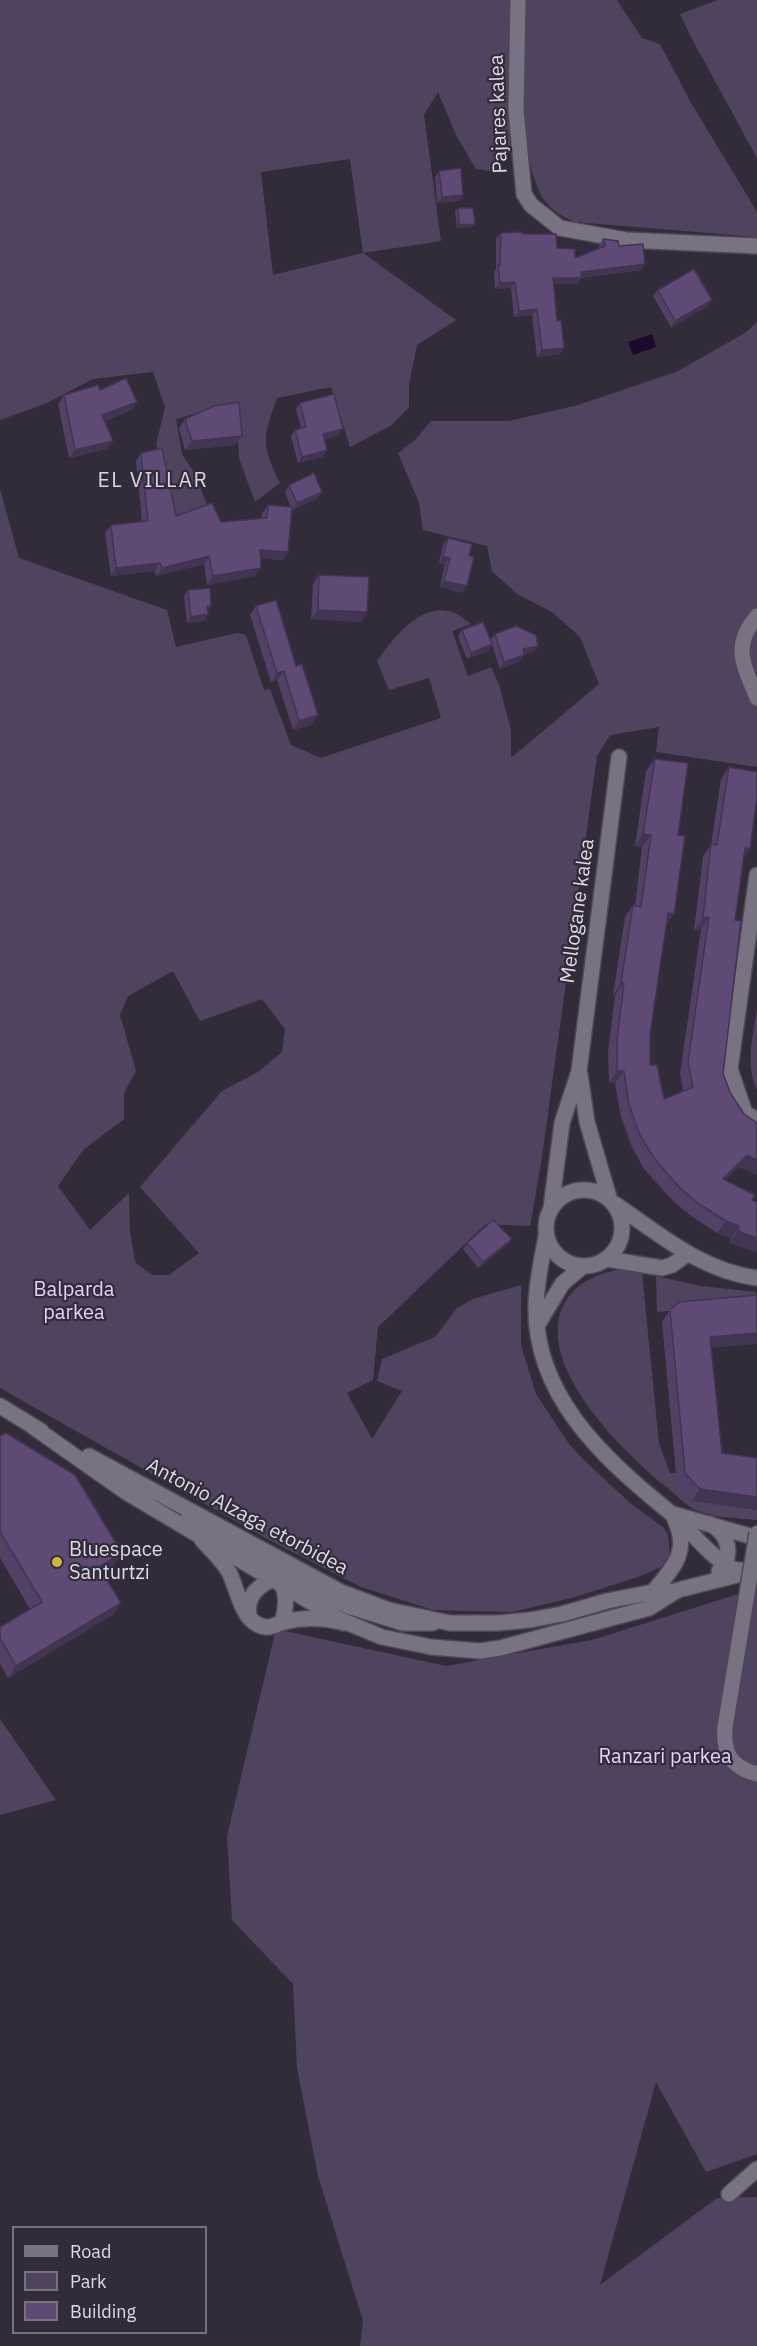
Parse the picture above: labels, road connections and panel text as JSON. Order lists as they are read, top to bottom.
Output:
{
  "streets": {
    "street": ["Pajares kalea", "Mellogane kalea", "Antonio Alzaga etorbidea"]
  },
  "districts": ["EL VILLAR"],
  "parks": ["Balparda parkea", "Ranzari parkea"],
  "places": ["Bluespace Santurtzi"],
  "legend": ["Road", "Park", "Building"]
}
